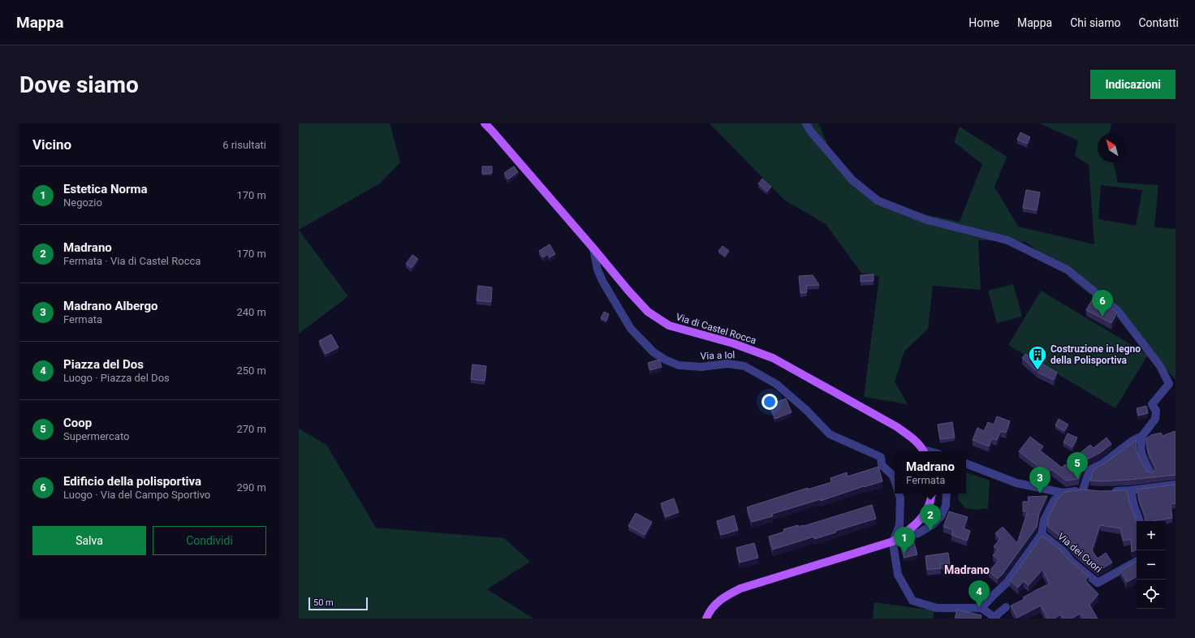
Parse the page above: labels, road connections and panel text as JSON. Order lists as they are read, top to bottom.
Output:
{
  "streets": {
    "main road": ["Via di Castel Rocca"],
    "street": ["Via a Iol", "Via dei Cuori"]
  },
  "crossings": [
    ["Via di Castel Rocca", "Via a Iol"]
  ],
  "districts": ["Madrano"],
  "places": {
    "building": ["Costruzione in legno della Polisportiva"]
  },
  "scale_bar": "50 m",
  "north": "top left",
  "page": {
    "header": "Mappa",
    "nav": [
      "Home",
      "Mappa",
      "Chi siamo",
      "Contatti"
    ],
    "buttons": [
      "Indicazioni",
      ["Salva", "Condividi"]
    ],
    "title": "Dove siamo",
    "heading": ["Vicino", "6 risultati"],
    "list": [
      {
        "mark": "1",
        "name": "Estetica Norma",
        "note": "Negozio",
        "value": "170 m"
      },
      {
        "mark": "2",
        "name": "Madrano",
        "note": "Fermata · Via di Castel Rocca",
        "value": "170 m"
      },
      {
        "mark": "3",
        "name": "Madrano Albergo",
        "note": "Fermata",
        "value": "240 m"
      },
      {
        "mark": "4",
        "name": "Piazza del Dos",
        "note": "Luogo · Piazza del Dos",
        "value": "250 m"
      },
      {
        "mark": "5",
        "name": "Coop",
        "note": "Supermercato",
        "value": "270 m"
      },
      {
        "mark": "6",
        "name": "Edificio della polisportiva",
        "note": "Luogo · Via del Campo Sportivo",
        "value": "290 m"
      }
    ],
    "pins": [
      "6",
      "5",
      "3",
      "2",
      "1",
      "4"
    ],
    "popup": ["Madrano", "Fermata"],
    "map_buttons": ["+", "−"],
    "scale": "50 m"
  }
}
